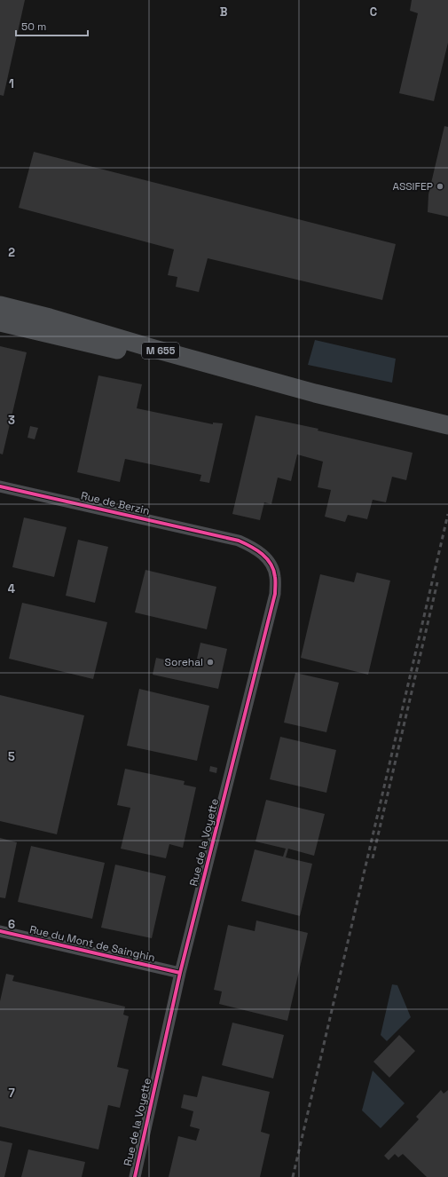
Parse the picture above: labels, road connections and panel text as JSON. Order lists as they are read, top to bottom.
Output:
{
  "streets": {
    "main road": ["M 655"],
    "street": ["Rue de Berzin", "Rue de la Voyette", "Rue du Mont de Sainghin"]
  },
  "crossings": [
    ["Rue de Berzin", "Rue de la Voyette"],
    ["Rue de la Voyette", "Rue du Mont de Sainghin"]
  ],
  "places": ["ASSIFEP", "Sorehal"],
  "scale_bar": "50 m",
  "grid": {
    "columns": ["B", "C"],
    "rows": [
      "1",
      "2",
      "3",
      "4",
      "5",
      "6",
      "7"
    ]
  }
}
